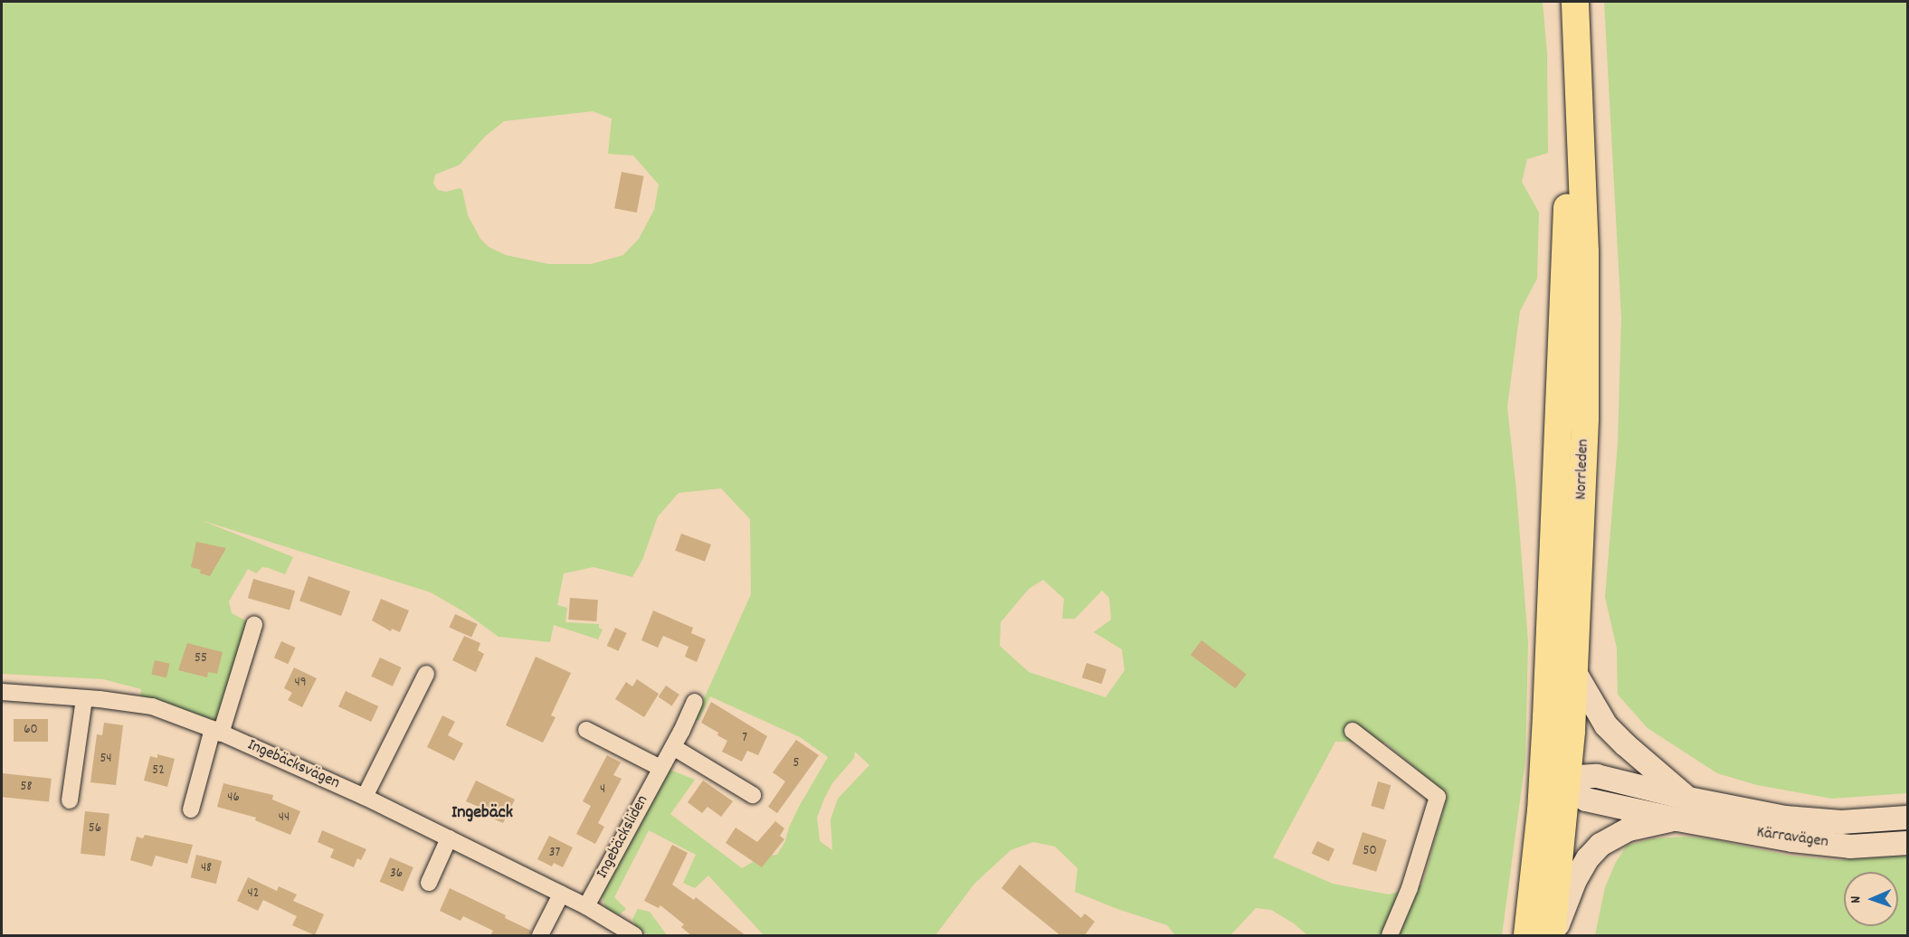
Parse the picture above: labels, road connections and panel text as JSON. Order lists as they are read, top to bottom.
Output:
{
  "streets": {
    "highway": ["Norrleden"],
    "main road": ["Kärravägen"],
    "street": ["Ingebäcksvägen", "Ingebäcksliden"]
  },
  "crossings": [
    ["Norrleden", "Kärravägen"],
    ["Ingebäcksvägen", "Ingebäcksliden"]
  ],
  "districts": ["Ingebäck"],
  "house_numbers": [
    "55",
    "49",
    "60",
    "7",
    "54",
    "5",
    "52",
    "58",
    "4",
    "46",
    "44",
    "56",
    "50",
    "37",
    "48",
    "36",
    "42"
  ],
  "north": "left"
}
